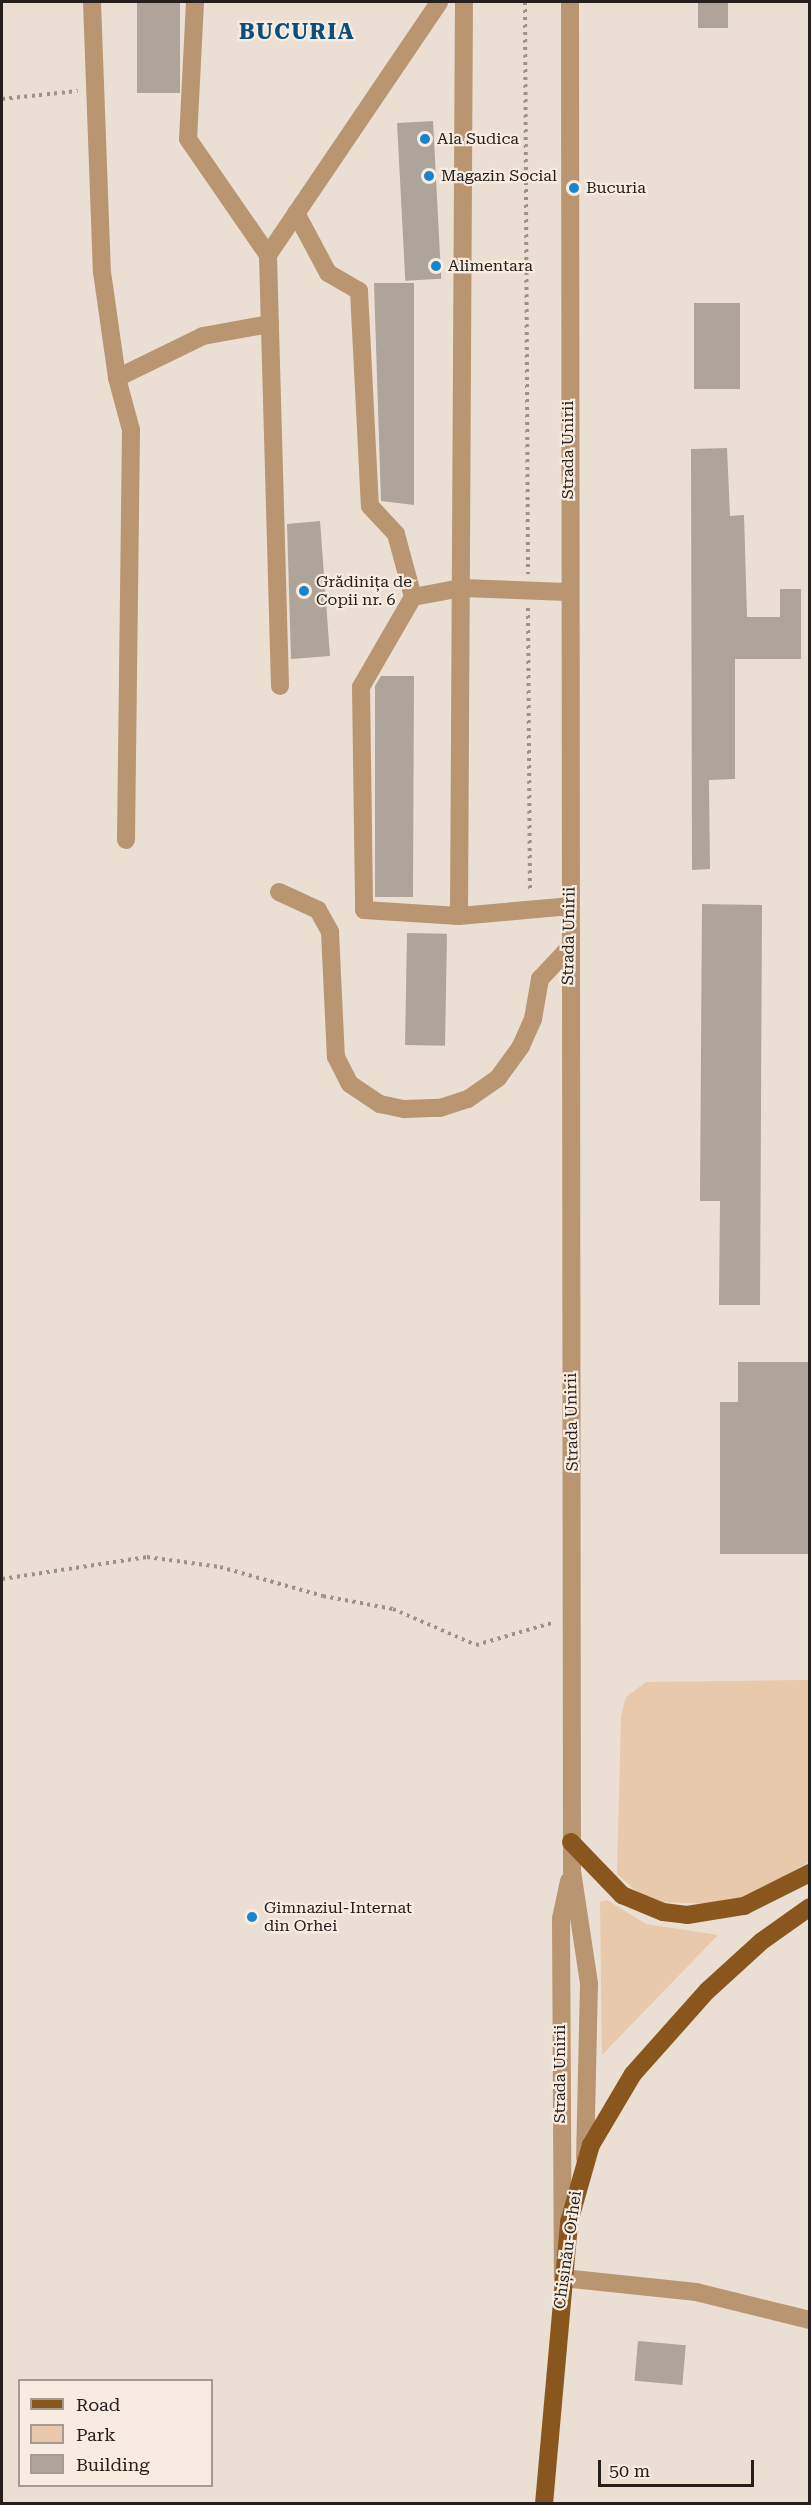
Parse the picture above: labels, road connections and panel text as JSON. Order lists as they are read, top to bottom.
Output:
{
  "streets": {
    "main road": ["Chișinău-Orhei"],
    "street": ["Strada Unirii"]
  },
  "crossings": [
    ["Strada Unirii", "Chișinău-Orhei"]
  ],
  "districts": ["BUCURIA"],
  "places": [
    "Ala Sudica",
    "Magazin Social",
    "Bucuria",
    "Alimentara",
    "Grădinița de Copii nr. 6",
    "Gimnaziul-Internat din Orhei"
  ],
  "legend": ["Road", "Park", "Building"],
  "scale_bar": "50 m"
}
